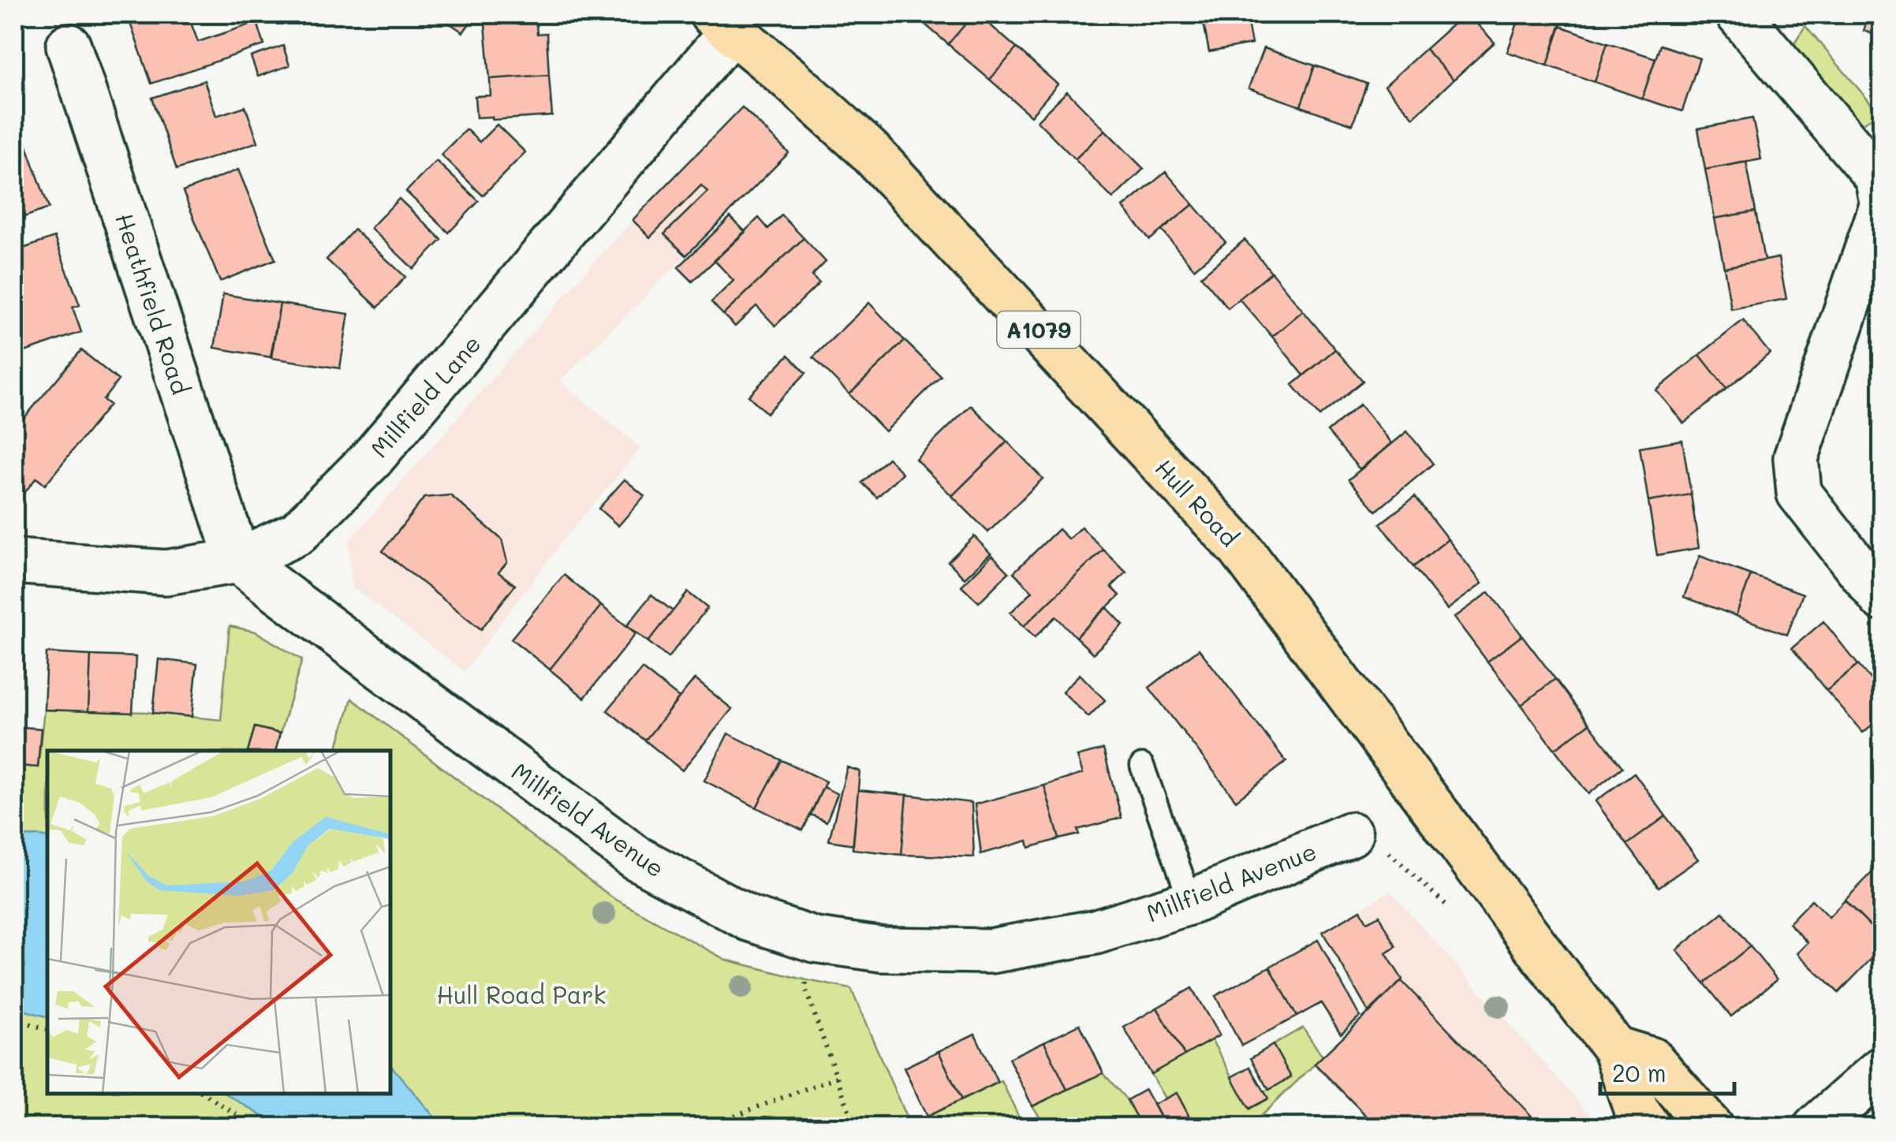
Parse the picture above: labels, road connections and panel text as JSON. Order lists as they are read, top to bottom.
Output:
{
  "streets": {
    "main road": ["A1079", "Hull Road"],
    "street": ["Heathfield Road", "Millfield Lane", "Millfield Avenue"]
  },
  "crossings": [
    ["Heathfield Road", "Millfield Lane"],
    ["Heathfield Road", "Millfield Avenue"],
    ["Millfield Lane", "Hull Road"],
    ["Millfield Lane", "Millfield Avenue"]
  ],
  "parks": ["Hull Road Park"],
  "scale_bar": "20 m"
}
